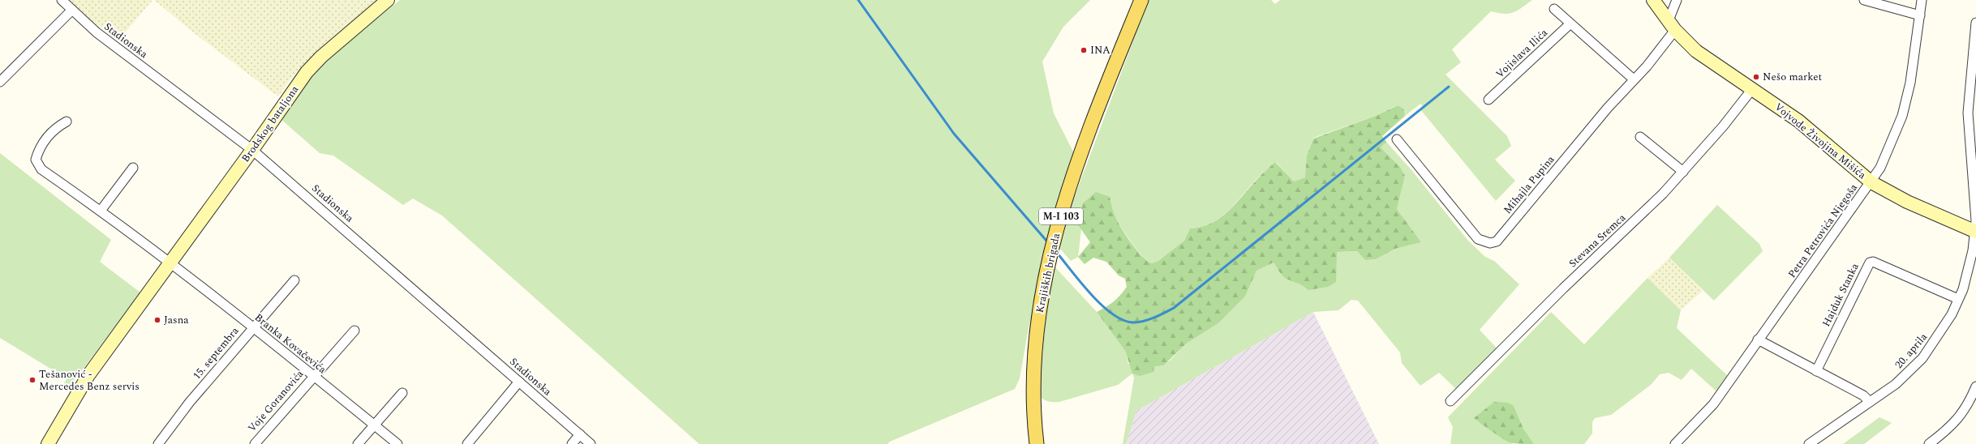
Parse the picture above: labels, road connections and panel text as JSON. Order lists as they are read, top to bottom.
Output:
{
  "streets": {
    "main road": ["M-I 103", "Krajiških brigada"],
    "street": [
      "Stadionska",
      "Vojislava Ilića",
      "Brodskog bataljona",
      "Vojvode Živojina Mišića",
      "Mihajla Pupina",
      "Petra Petrovića Njegoša",
      "Stevana Sremca",
      "Hajduk Stanka",
      "Branka Kovačevića",
      "20. aprila",
      "15. septembra",
      "Voje Goranovića"
    ]
  },
  "crossings": [
    ["Stadionska", "Brodskog bataljona"],
    ["Brodskog bataljona", "Branka Kovačevića"],
    ["Vojvode Živojina Mišića", "Mihajla Pupina"],
    ["Vojvode Živojina Mišića", "Petra Petrovića Njegoša"],
    ["Vojvode Živojina Mišića", "Stevana Sremca"],
    ["Vojvode Živojina Mišića", "20. aprila"],
    ["Hajduk Stanka", "20. aprila"],
    ["Branka Kovačevića", "15. septembra"],
    ["Branka Kovačevića", "Voje Goranovića"]
  ],
  "places": [
    "INA",
    "Nešo market",
    "Jasna",
    "Tešanović - Mercedes Benz servis"
  ]
}
